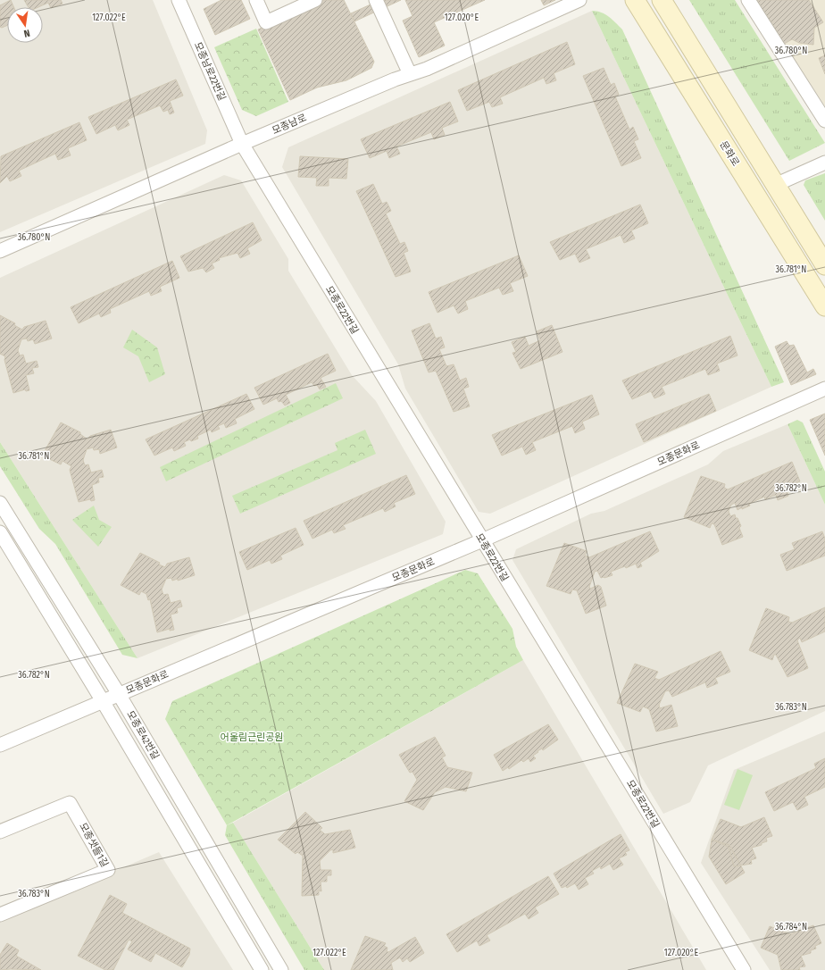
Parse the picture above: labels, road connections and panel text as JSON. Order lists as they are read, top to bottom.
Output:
{
  "streets": {
    "main road": ["문화로"],
    "street": [
      "모종남로22번길",
      "모종남로",
      "모종로22번길",
      "모종문화로",
      "모종로42번길",
      "모종샛들1길"
    ]
  },
  "crossings": [
    ["모종남로22번길", "모종남로"],
    ["모종남로22번길", "모종로22번길"],
    ["모종남로", "모종로22번길"],
    ["모종로22번길", "모종문화로"],
    ["모종문화로", "모종로42번길"]
  ],
  "parks": ["어울림근린공원"],
  "north": "bottom",
  "coordinates": [
    "127.022°E",
    "127.020°E",
    "36.780°N",
    "36.781°N",
    "36.782°N",
    "36.783°N",
    "36.784°N"
  ]
}
